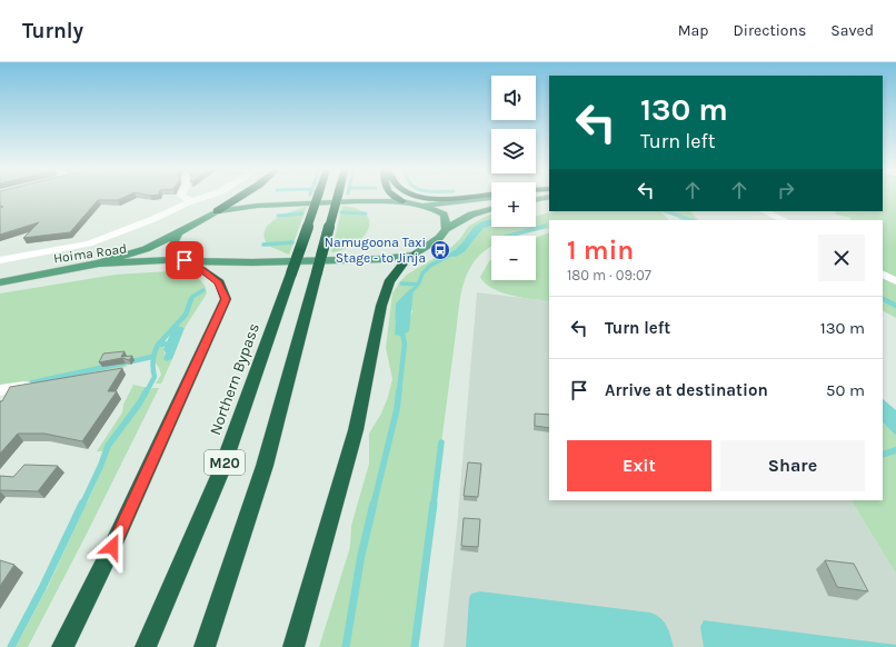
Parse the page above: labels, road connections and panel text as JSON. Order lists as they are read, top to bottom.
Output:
{
  "streets": {
    "highway": ["Northern Bypass", "M20"],
    "main road": ["Hoima Road"]
  },
  "places": {
    "bus stop": ["Namugoona Taxi Stage - to Jinja"]
  },
  "page": {
    "header": "Turnly",
    "nav": ["Map", "Directions", "Saved"],
    "map_buttons": ["+", "−"],
    "turn": ["130 m", "Turn left"],
    "heading": ["1 min", "180 m · 09:07"],
    "list": [
      {
        "name": "Turn left",
        "value": "130 m"
      },
      {
        "name": "Arrive at destination",
        "value": "50 m"
      }
    ],
    "buttons": ["Exit", "Share"]
  }
}
